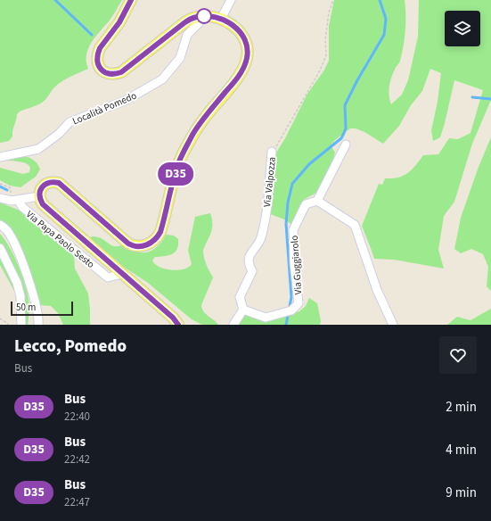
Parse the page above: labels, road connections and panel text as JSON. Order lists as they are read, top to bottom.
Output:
{
  "streets": {
    "street": [
      "Località Pomedo",
      "Via Valpozza",
      "Via Papa Paolo Sesto",
      "Via Guggiarolo"
    ]
  },
  "crossings": [
    ["Via Valpozza", "Via Guggiarolo"]
  ],
  "lines": ["bus line D35"],
  "scale_bar": "50 m",
  "page": {
    "on_map": "D35",
    "scale": "50 m",
    "heading": ["Lecco, Pomedo", "Bus"],
    "list": [
      {
        "mark": "D35",
        "name": "Bus",
        "note": "22:40",
        "value": "2 min"
      },
      {
        "mark": "D35",
        "name": "Bus",
        "note": "22:42",
        "value": "4 min"
      },
      {
        "mark": "D35",
        "name": "Bus",
        "note": "22:47",
        "value": "9 min"
      }
    ]
  }
}
